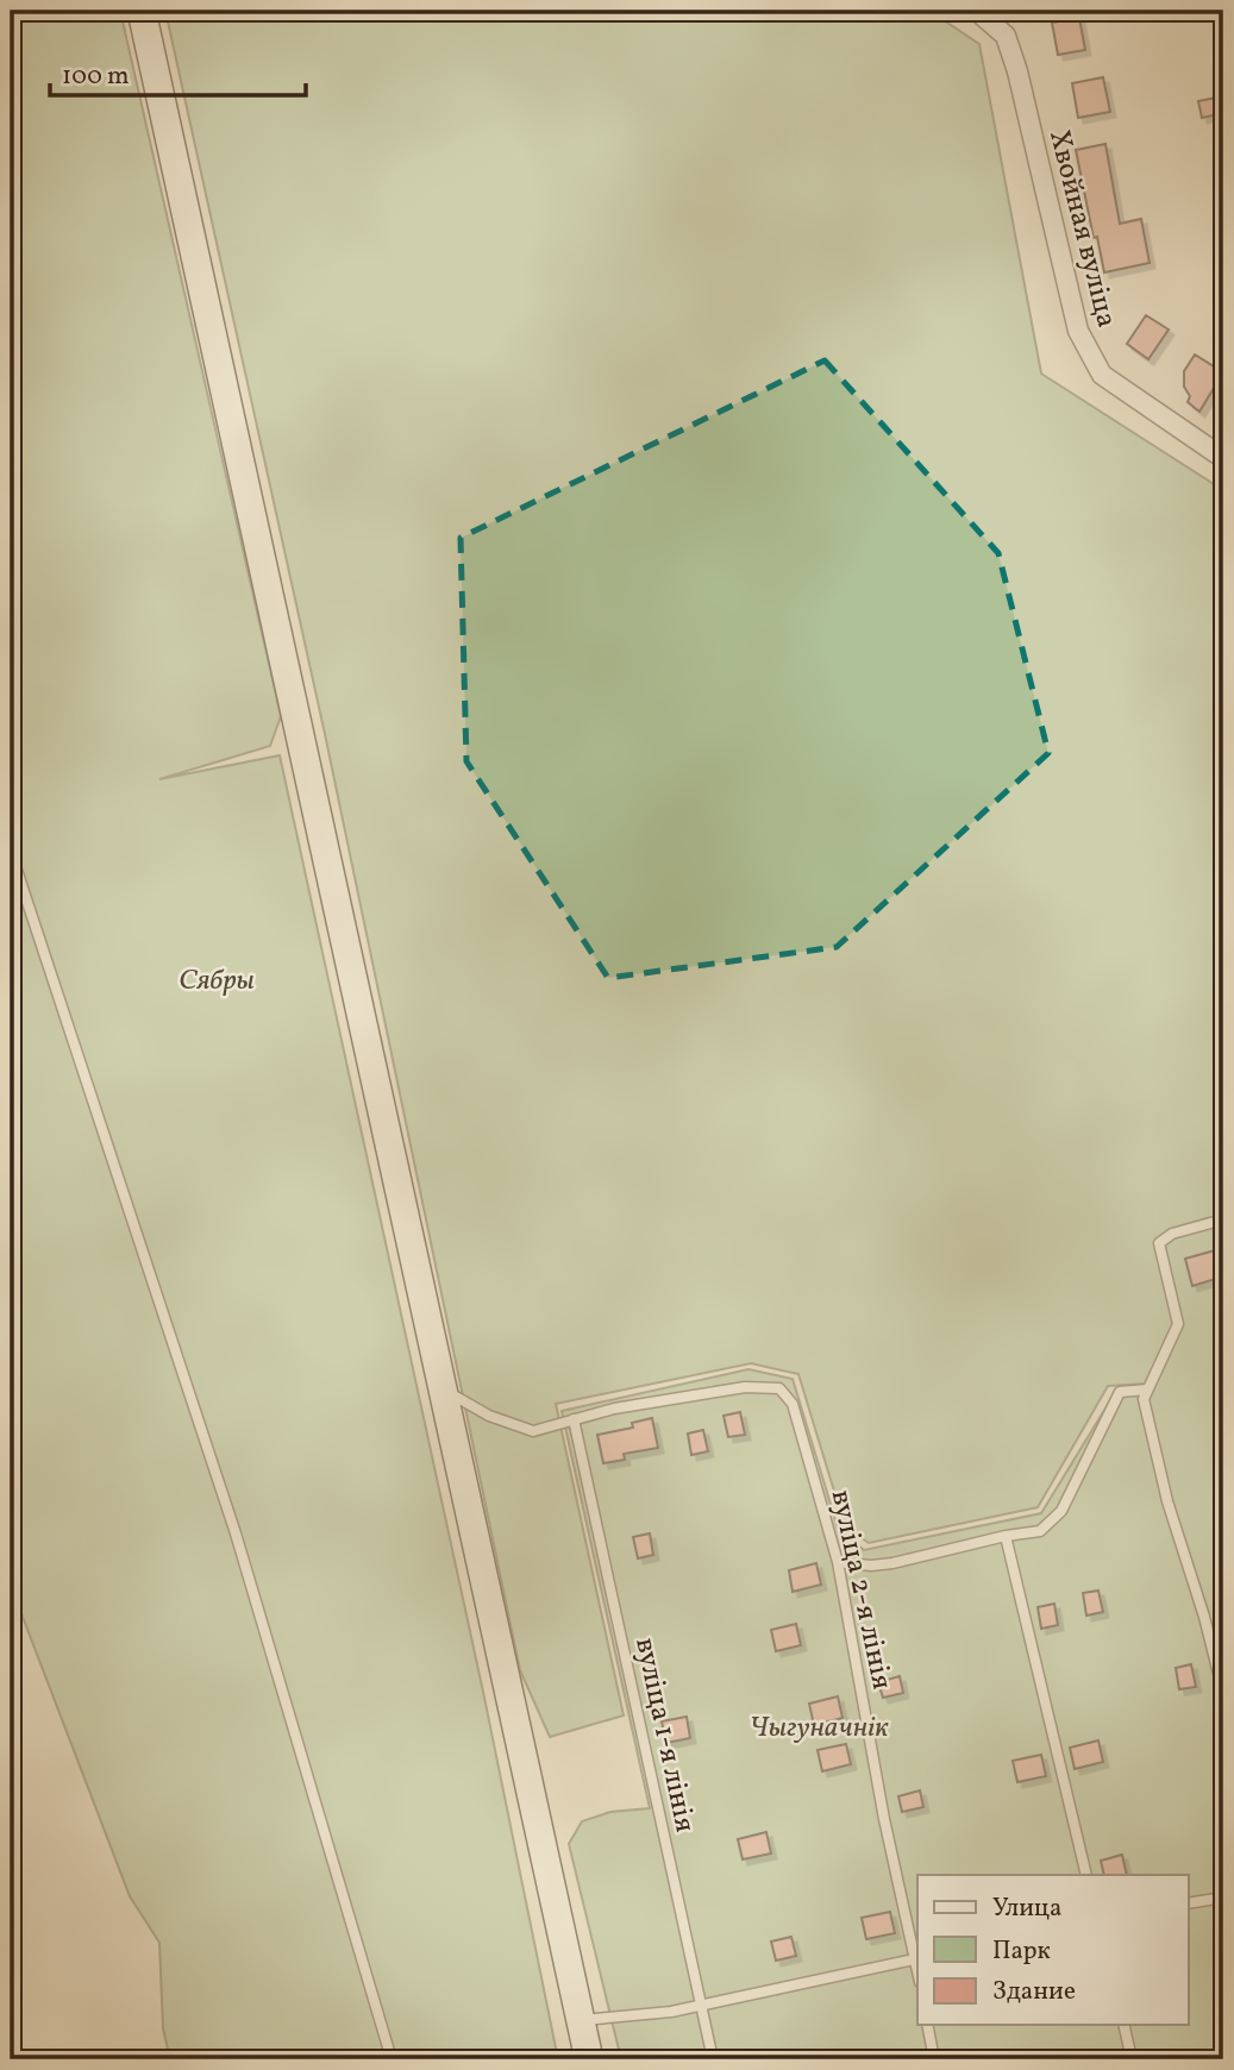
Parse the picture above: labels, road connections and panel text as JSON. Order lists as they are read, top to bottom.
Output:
{
  "streets": {
    "street": ["Хвойная вуліца"],
    "lane": ["вуліца 2-я лінія", "вуліца 1-я лінія"]
  },
  "crossings": [
    ["вуліца 2-я лінія", "вуліца 1-я лінія"]
  ],
  "parks": ["Сябры", "Чыгуначнік"],
  "legend": ["Улица", "Парк", "Здание"],
  "scale_bar": "100 m"
}
